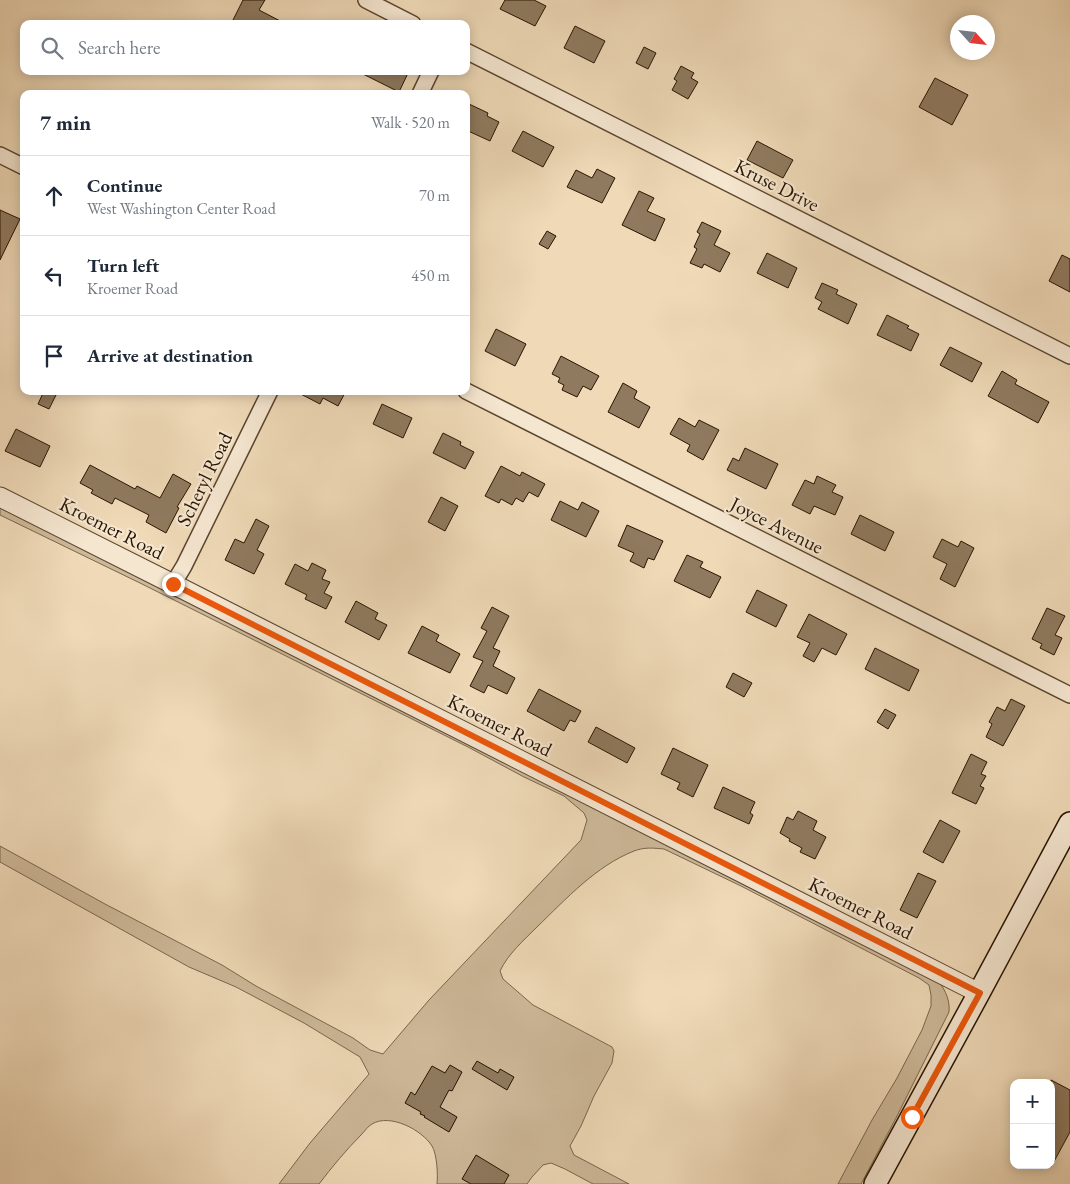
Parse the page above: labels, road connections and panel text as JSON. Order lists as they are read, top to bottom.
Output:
{
  "streets": {
    "street": [
      "Kruse Drive",
      "Scheryl Road",
      "Joyce Avenue",
      "Kroemer Road"
    ]
  },
  "crossings": [
    ["Scheryl Road", "Kroemer Road"]
  ],
  "north": "bottom right",
  "page": {
    "search": "Search here",
    "heading": ["7 min", "Walk · 520 m"],
    "list": [
      ["Continue", "West Washington Center Road", "70 m"],
      ["Turn left", "Kroemer Road", "450 m"],
      "Arrive at destination"
    ],
    "map_buttons": ["+", "−"]
  }
}
